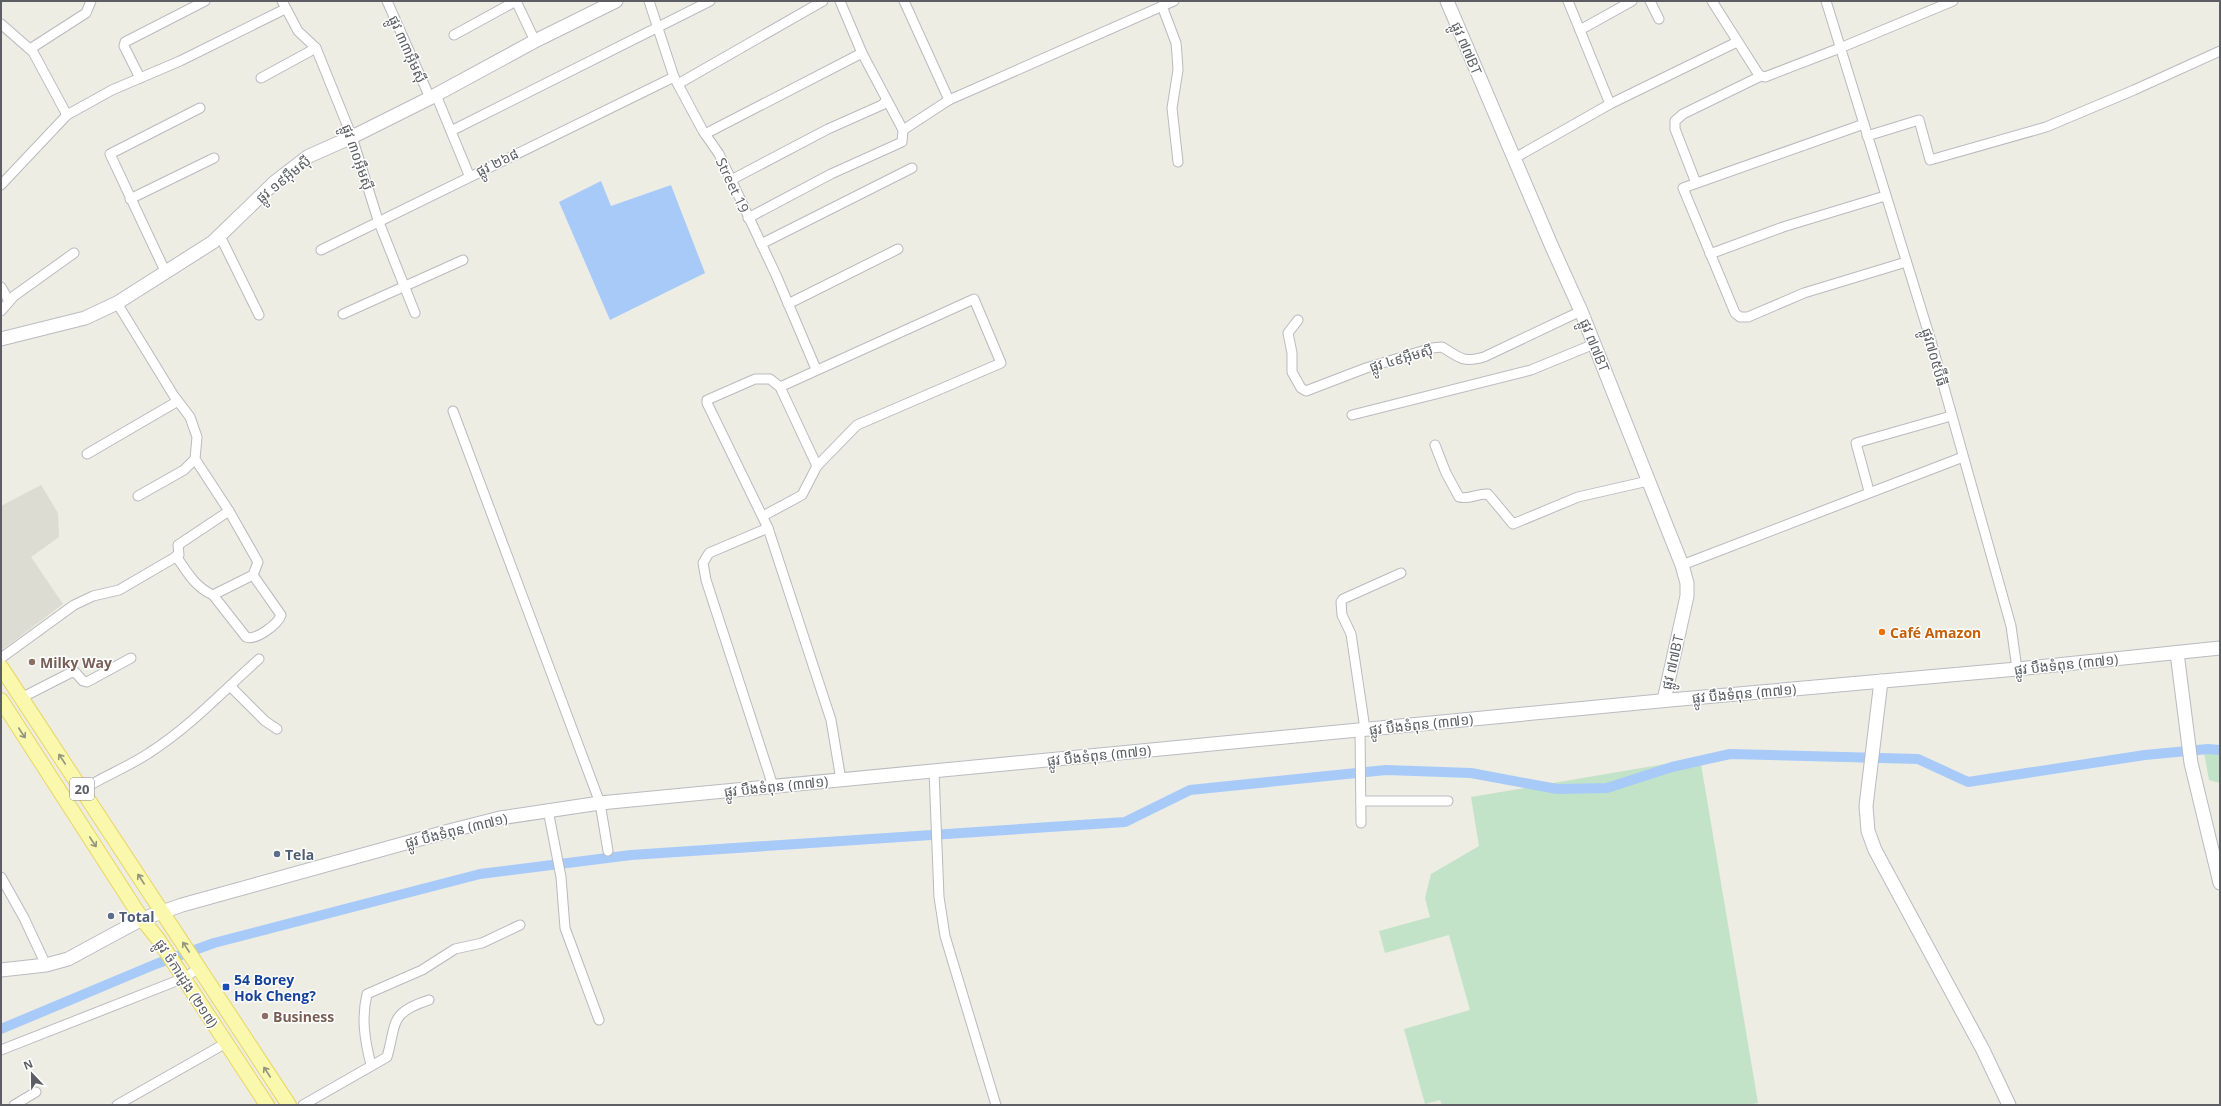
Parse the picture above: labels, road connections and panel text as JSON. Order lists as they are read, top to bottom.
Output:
{
  "streets": {
    "main road": ["20", "ផ្លូវ ចំការដូង (២១៧)"],
    "street": [
      "ផ្លូវ ៧៧BT",
      "ផ្លូវ ៣៣អ៊ឹមស៊ី",
      "ផ្លូវ ៣០អ៊ឹមស៊ី",
      "ផ្លូវ ២៦៨",
      "ផ្លូវ ១៩អ៊ឹមស៊ី",
      "Street 19",
      "ផ្លូវ៧០៥ប៊ីធី",
      "ផ្លូវ ៤៩អ៊ឹមស៊ី",
      "ផ្លូវ បឹងទំពុន (៣៧១)"
    ]
  },
  "crossings": [
    ["ផ្លូវ ៧៧BT", "ផ្លូវ ៤៩អ៊ឹមស៊ី"],
    ["ផ្លូវ ៧៧BT", "ផ្លូវ បឹងទំពុន (៣៧១)"],
    ["ផ្លូវ ៣៣អ៊ឹមស៊ី", "ផ្លូវ ២៦៨"],
    ["ផ្លូវ ៣៣អ៊ឹមស៊ី", "ផ្លូវ ១៩អ៊ឹមស៊ី"],
    ["ផ្លូវ ៣០អ៊ឹមស៊ី", "ផ្លូវ ២៦៨"],
    ["ផ្លូវ ៣០អ៊ឹមស៊ី", "ផ្លូវ ១៩អ៊ឹមស៊ី"],
    ["ផ្លូវ ២៦៨", "Street 19"],
    ["ផ្លូវ៧០៥ប៊ីធី", "ផ្លូវ បឹងទំពុន (៣៧១)"],
    ["ផ្លូវ បឹងទំពុន (៣៧១)", "ផ្លូវ ចំការដូង (២១៧)"]
  ],
  "places": {
    "other": [
      "Café Amazon",
      "Milky Way",
      "Tela",
      "Total",
      "Business"
    ],
    "transit": ["54 Borey Hok Cheng?"]
  },
  "north": "top"
}
